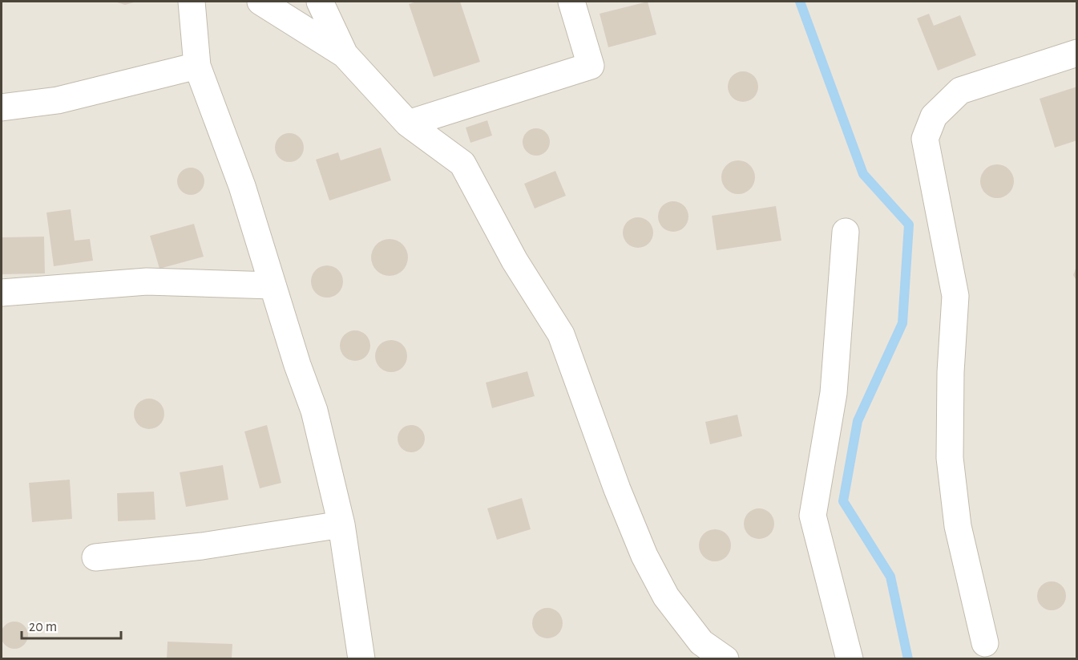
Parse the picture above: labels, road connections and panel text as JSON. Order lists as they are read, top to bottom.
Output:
{
  "scale_bar": "20 m"
}
